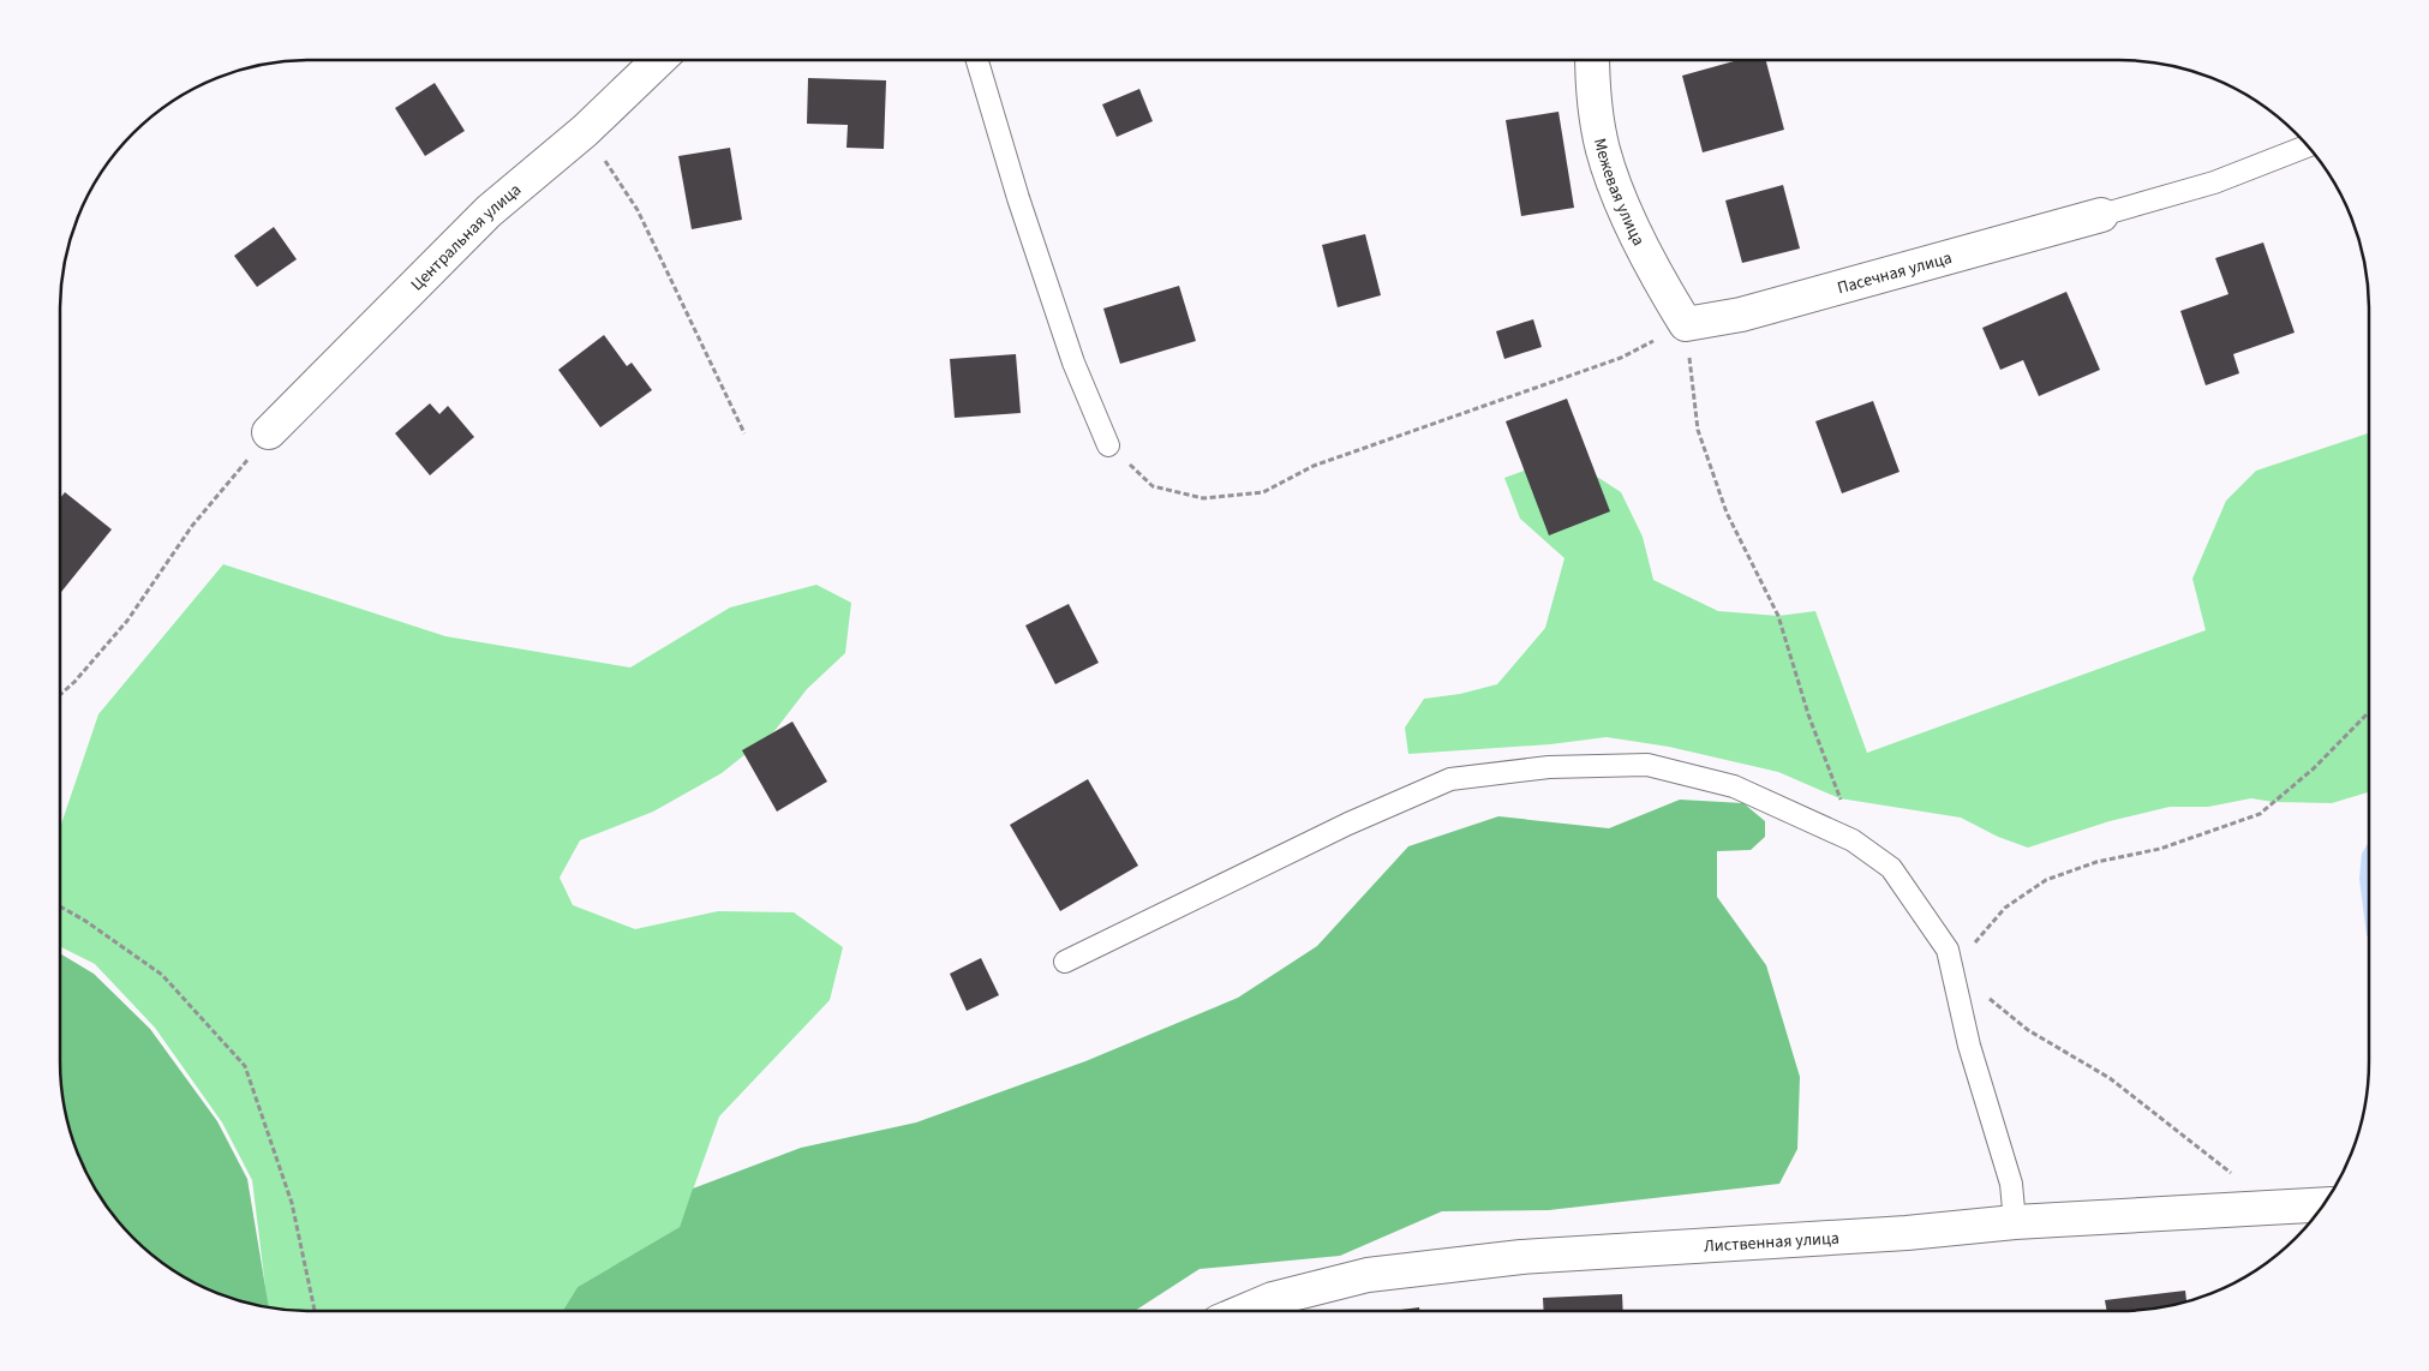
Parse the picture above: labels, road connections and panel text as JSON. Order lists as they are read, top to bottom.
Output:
{
  "streets": {
    "street": [
      "Межевая улица",
      "Центральная улица",
      "Пасечная улица",
      "Лиственная улица"
    ]
  },
  "crossings": [
    ["Межевая улица", "Пасечная улица"]
  ]
}
